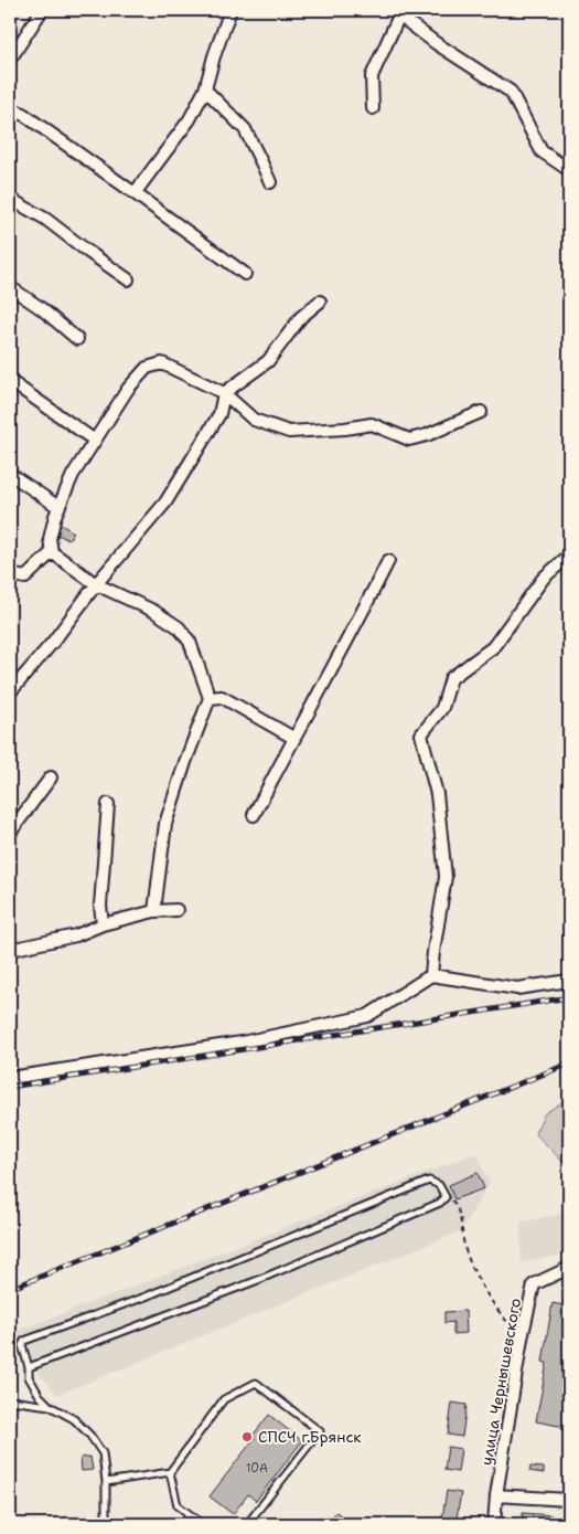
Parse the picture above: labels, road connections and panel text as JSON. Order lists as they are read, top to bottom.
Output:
{
  "streets": {
    "street": ["улица Чернышевского"]
  },
  "places": ["СПСЧ г.Брянск"],
  "house_numbers": ["10А"]
}
